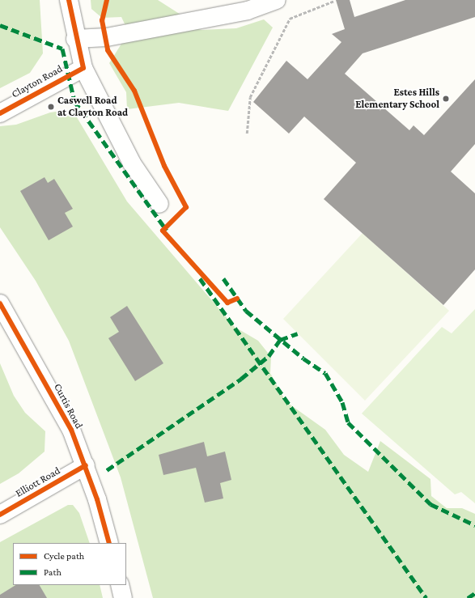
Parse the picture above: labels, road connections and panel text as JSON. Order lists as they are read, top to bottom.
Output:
{
  "streets": {
    "street": ["Clayton Road", "Curtis Road", "Elliott Road"]
  },
  "crossings": [
    ["Curtis Road", "Elliott Road"]
  ],
  "places": ["Estes Hills Elementary School", "Caswell Road at Clayton Road"],
  "legend": ["Cycle path", "Path"]
}
